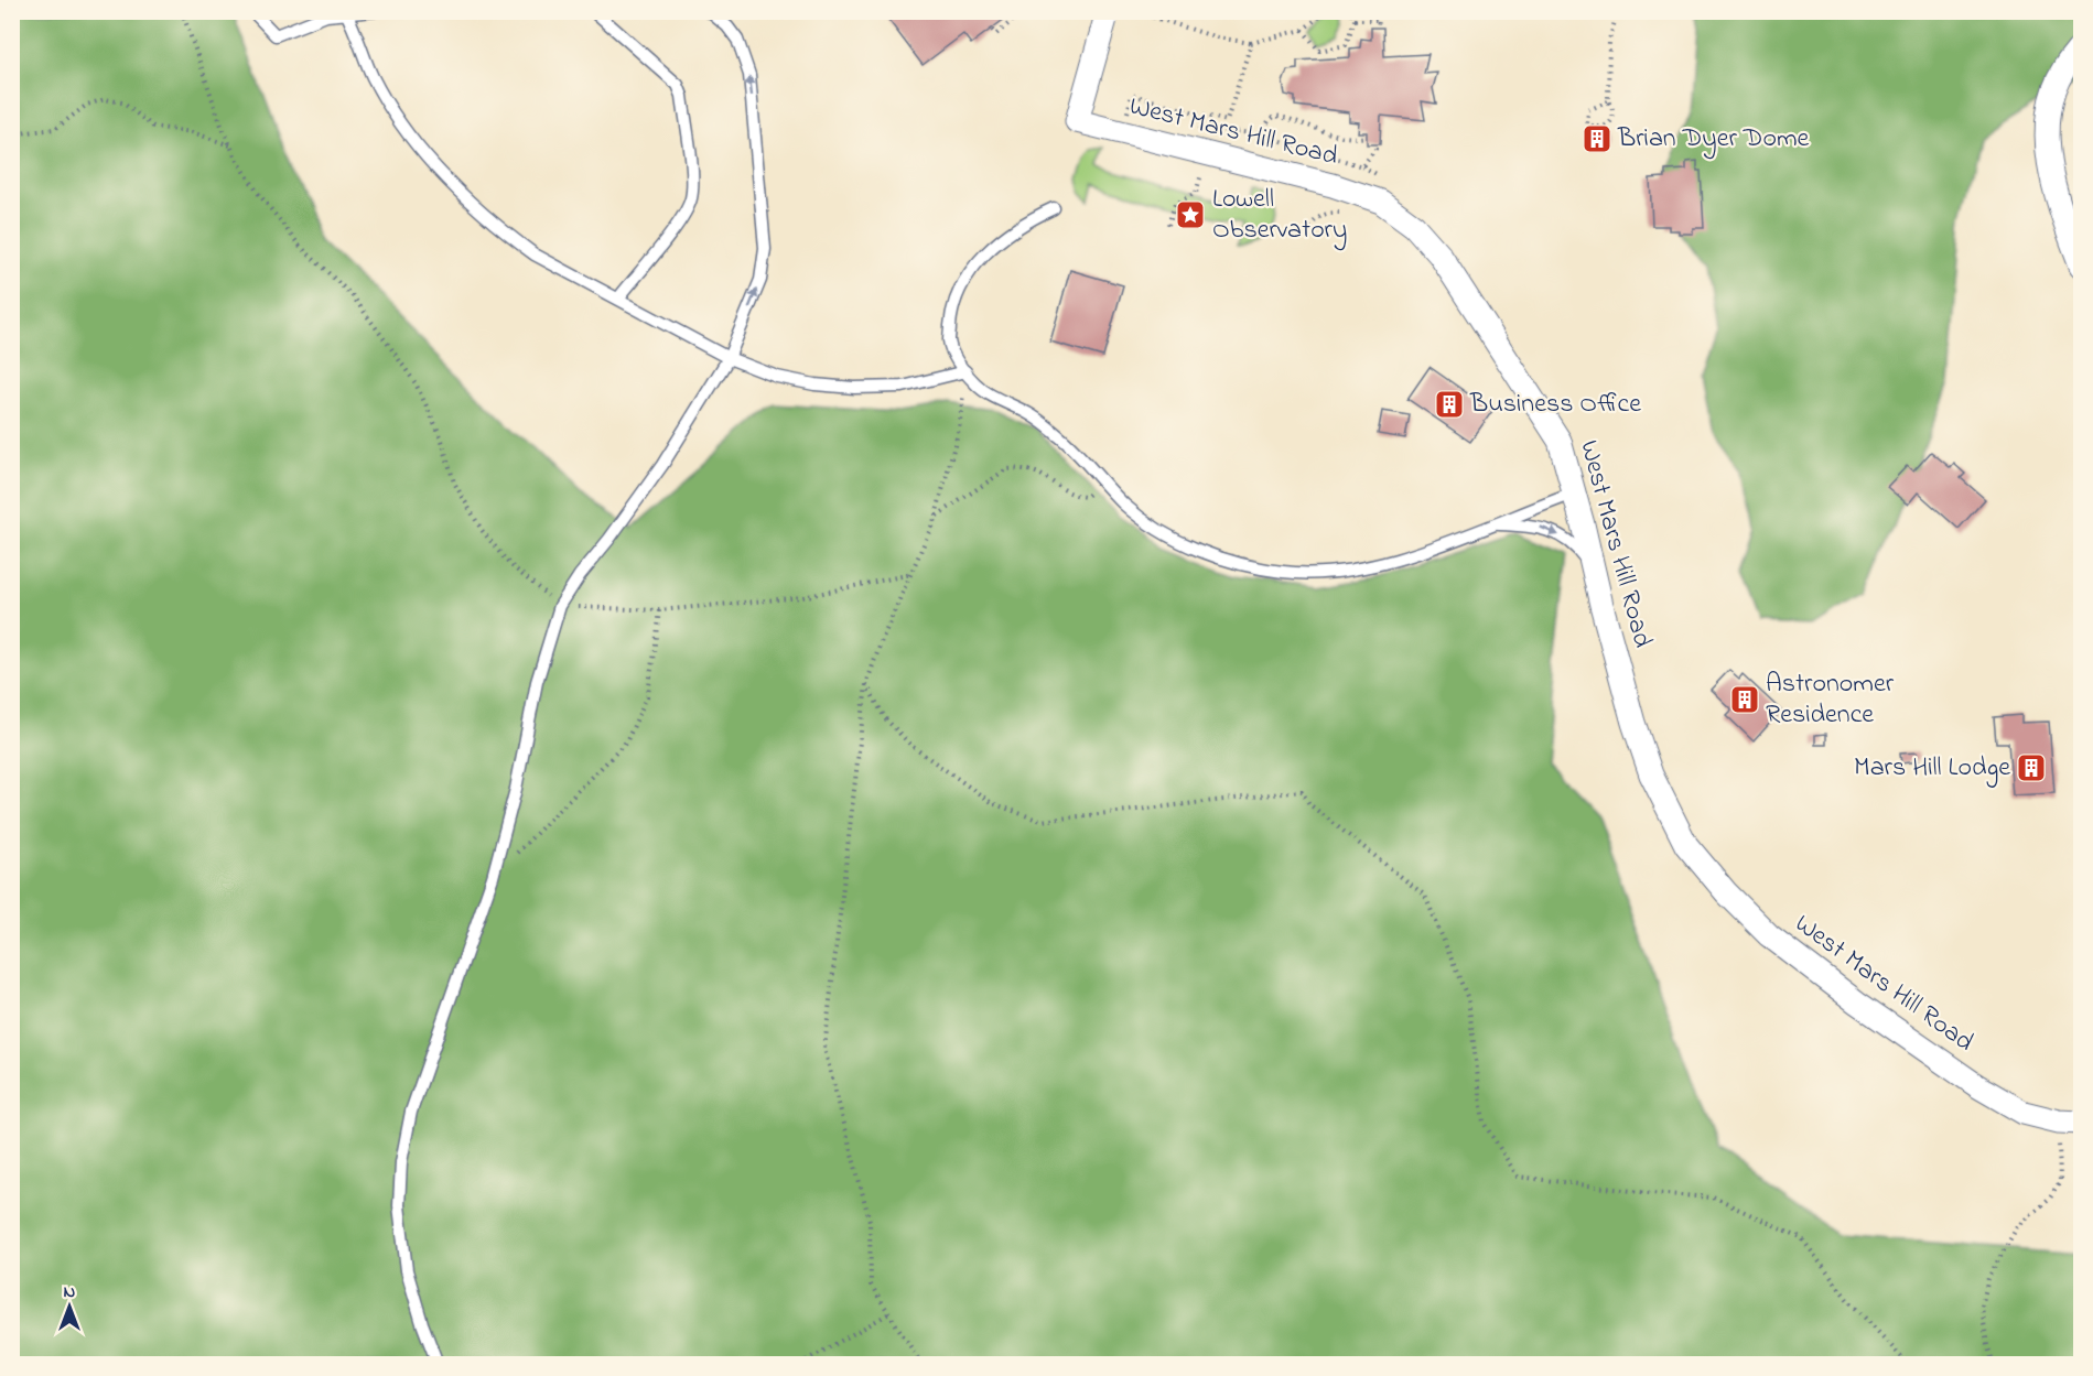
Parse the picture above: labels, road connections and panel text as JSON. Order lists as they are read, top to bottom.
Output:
{
  "streets": {
    "street": ["West Mars Hill Road"]
  },
  "places": {
    "building": [
      "Brian Dyer Dome",
      "Business Office",
      "Astronomer Residence",
      "Mars Hill Lodge"
    ],
    "place": ["Lowell Observatory"]
  },
  "north": "top"
}
